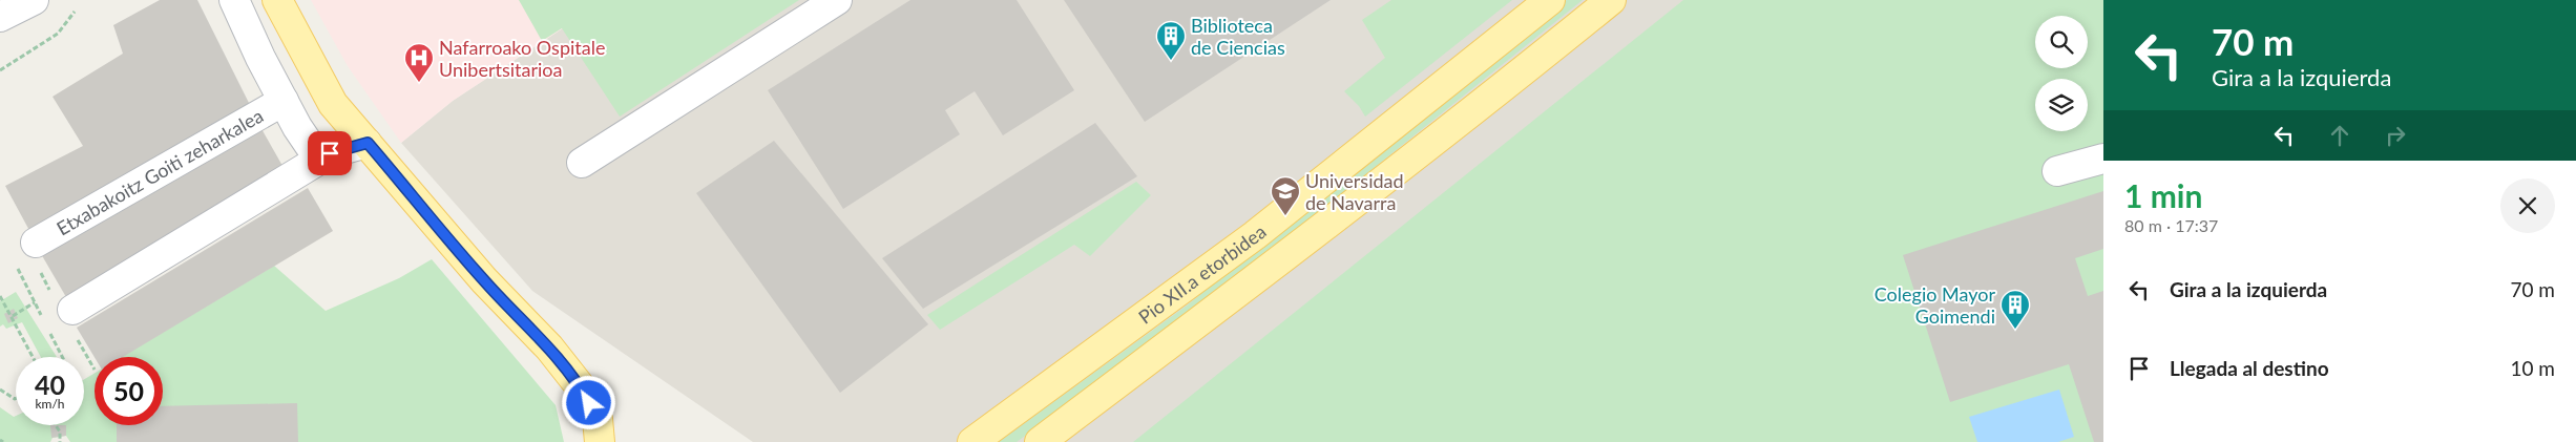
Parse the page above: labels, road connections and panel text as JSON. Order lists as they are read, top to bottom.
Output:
{
  "streets": {
    "main road": ["Pio XII.a etorbidea"],
    "street": ["Etxabakoitz Goiti zeharkalea"]
  },
  "places": {
    "building": ["Biblioteca de Ciencias", "Colegio Mayor Goimendi"],
    "hospital": ["Nafarroako Ospitale Unibertsitarioa"],
    "school or university": ["Universidad de Navarra"]
  },
  "page": {
    "turn": ["70 m", "Gira a la izquierda"],
    "heading": ["1 min", "80 m · 17:37"],
    "list": [
      {
        "name": "Gira a la izquierda",
        "value": "70 m"
      },
      {
        "name": "Llegada al destino",
        "value": "10 m"
      }
    ],
    "speed": "40 km/h",
    "limit": "50"
  }
}
